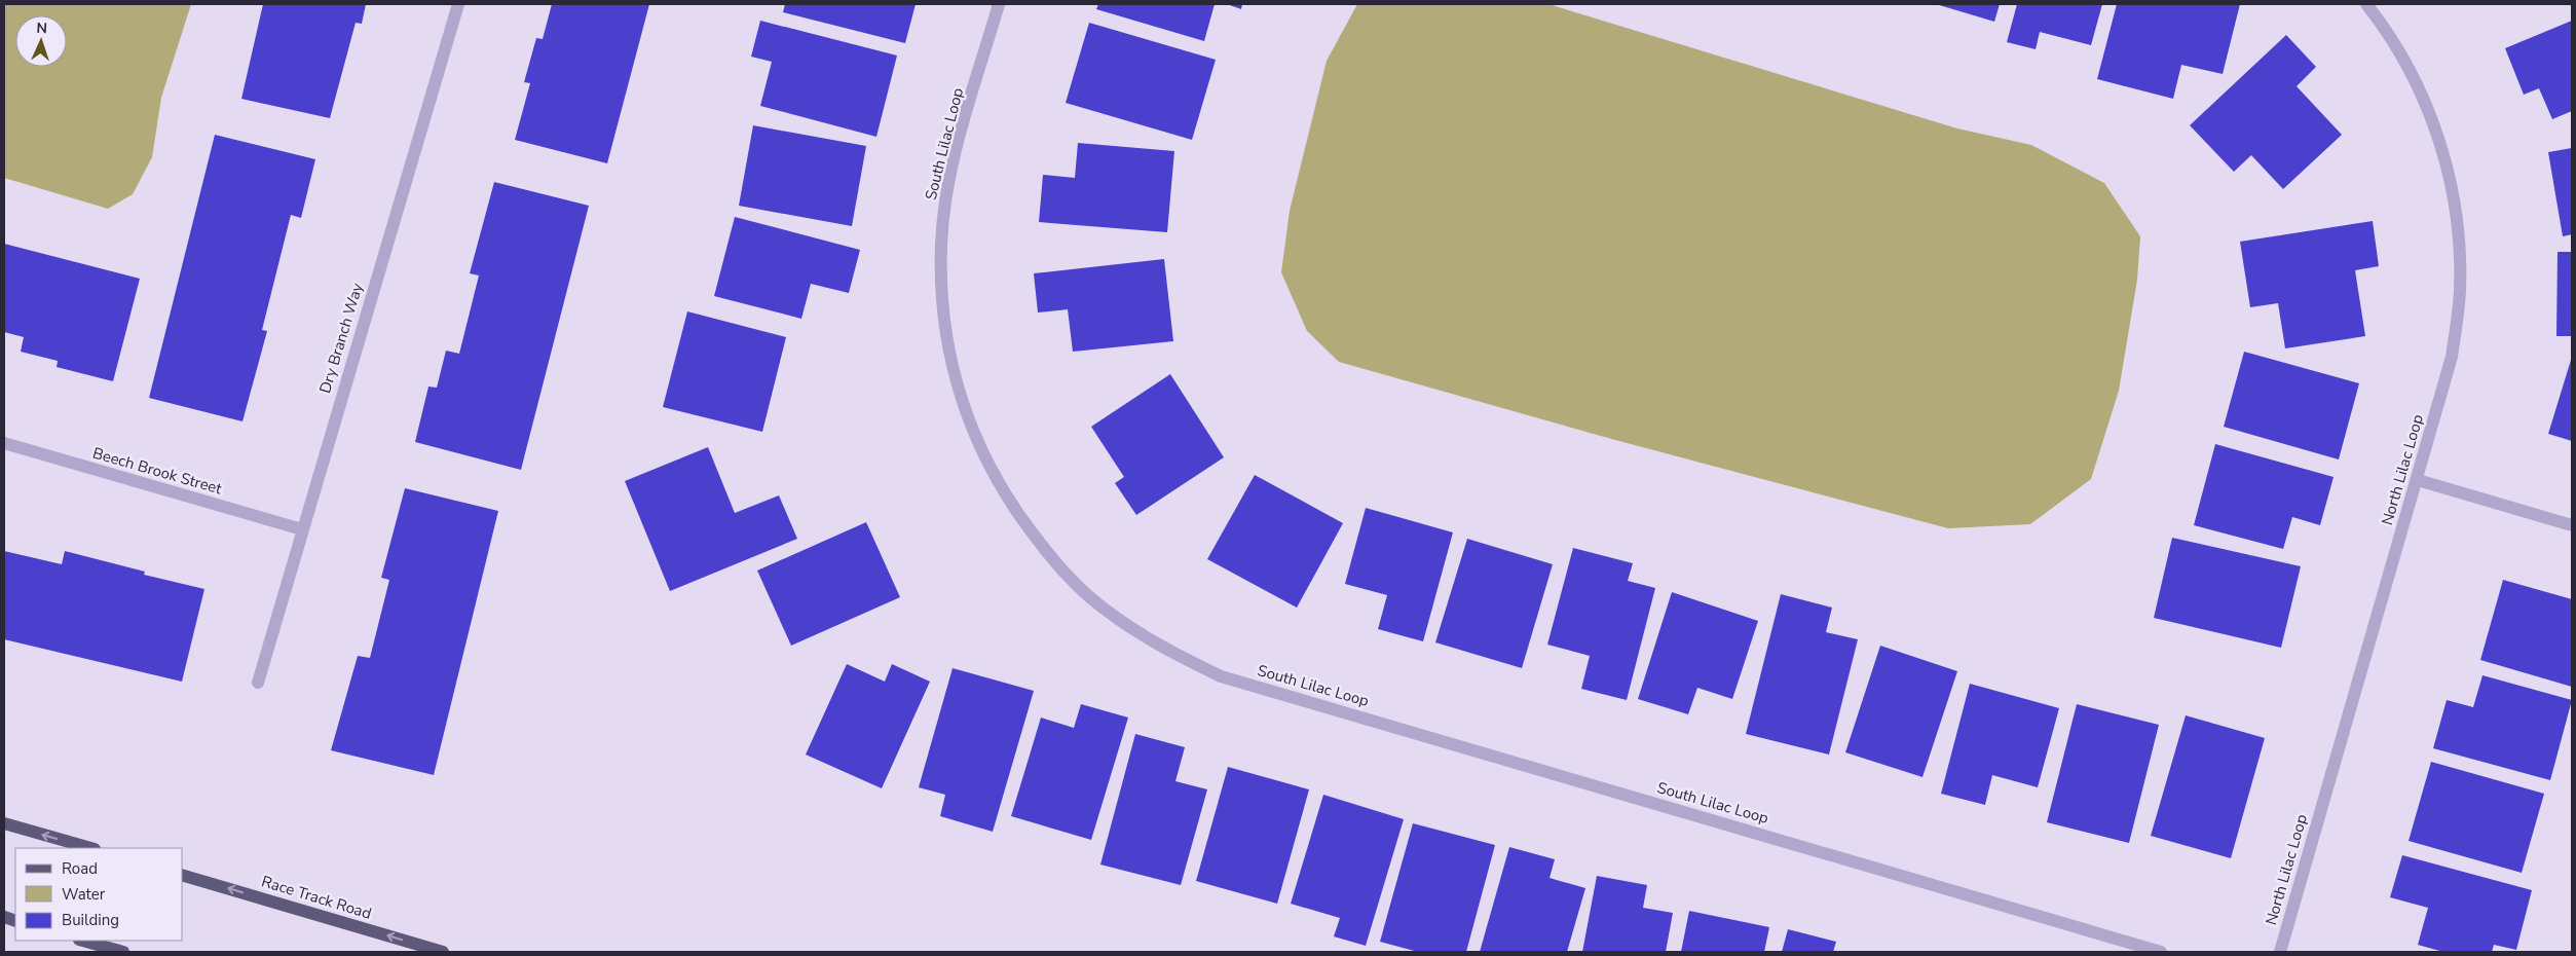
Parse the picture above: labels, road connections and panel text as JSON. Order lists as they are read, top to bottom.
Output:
{
  "streets": {
    "main road": ["Race Track Road"],
    "street": [
      "South Lilac Loop",
      "Dry Branch Way",
      "North Lilac Loop",
      "Beech Brook Street"
    ]
  },
  "crossings": [
    ["Dry Branch Way", "Beech Brook Street"]
  ],
  "one_way": ["Race Track Road"],
  "legend": ["Road", "Water", "Building"],
  "north": "top"
}
